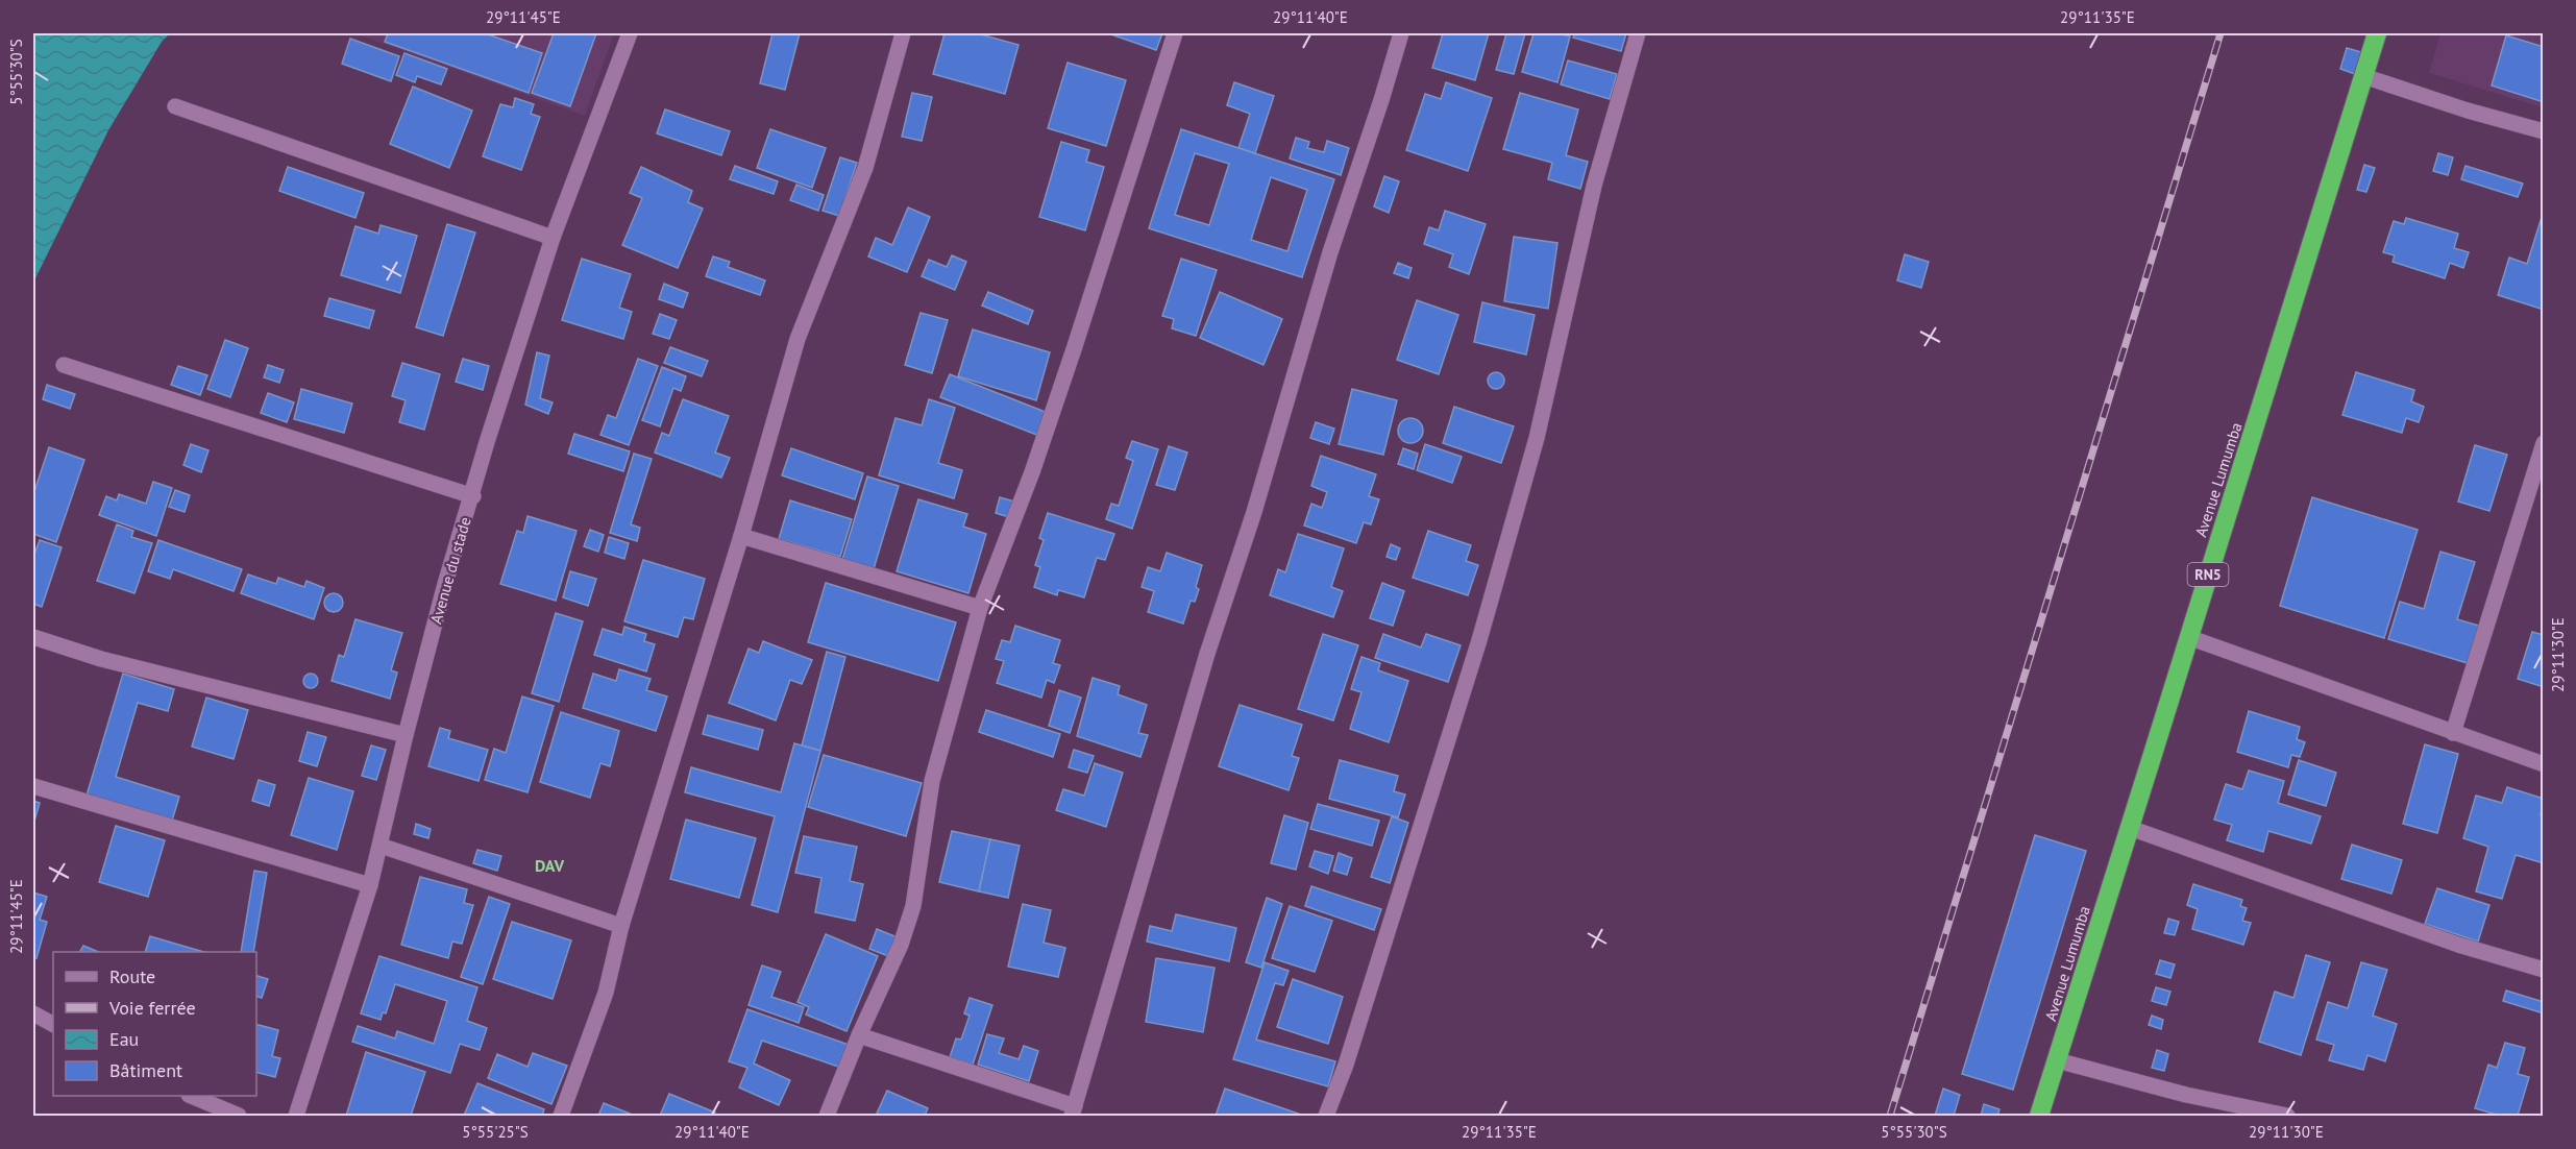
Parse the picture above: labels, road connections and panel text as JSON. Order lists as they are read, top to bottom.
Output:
{
  "streets": {
    "highway": ["Avenue Lumumba", "RN5"],
    "street": ["Avenue du stade"]
  },
  "districts": ["DAV"],
  "legend": [
    "Route",
    "Voie ferrée",
    "Eau",
    "Bâtiment"
  ],
  "coordinates": [
    "29°11'45\"E",
    "29°11'40\"E",
    "29°11'35\"E",
    "5°55'30\"S",
    "29°11'30\"E",
    "5°55'25\"S"
  ]
}
